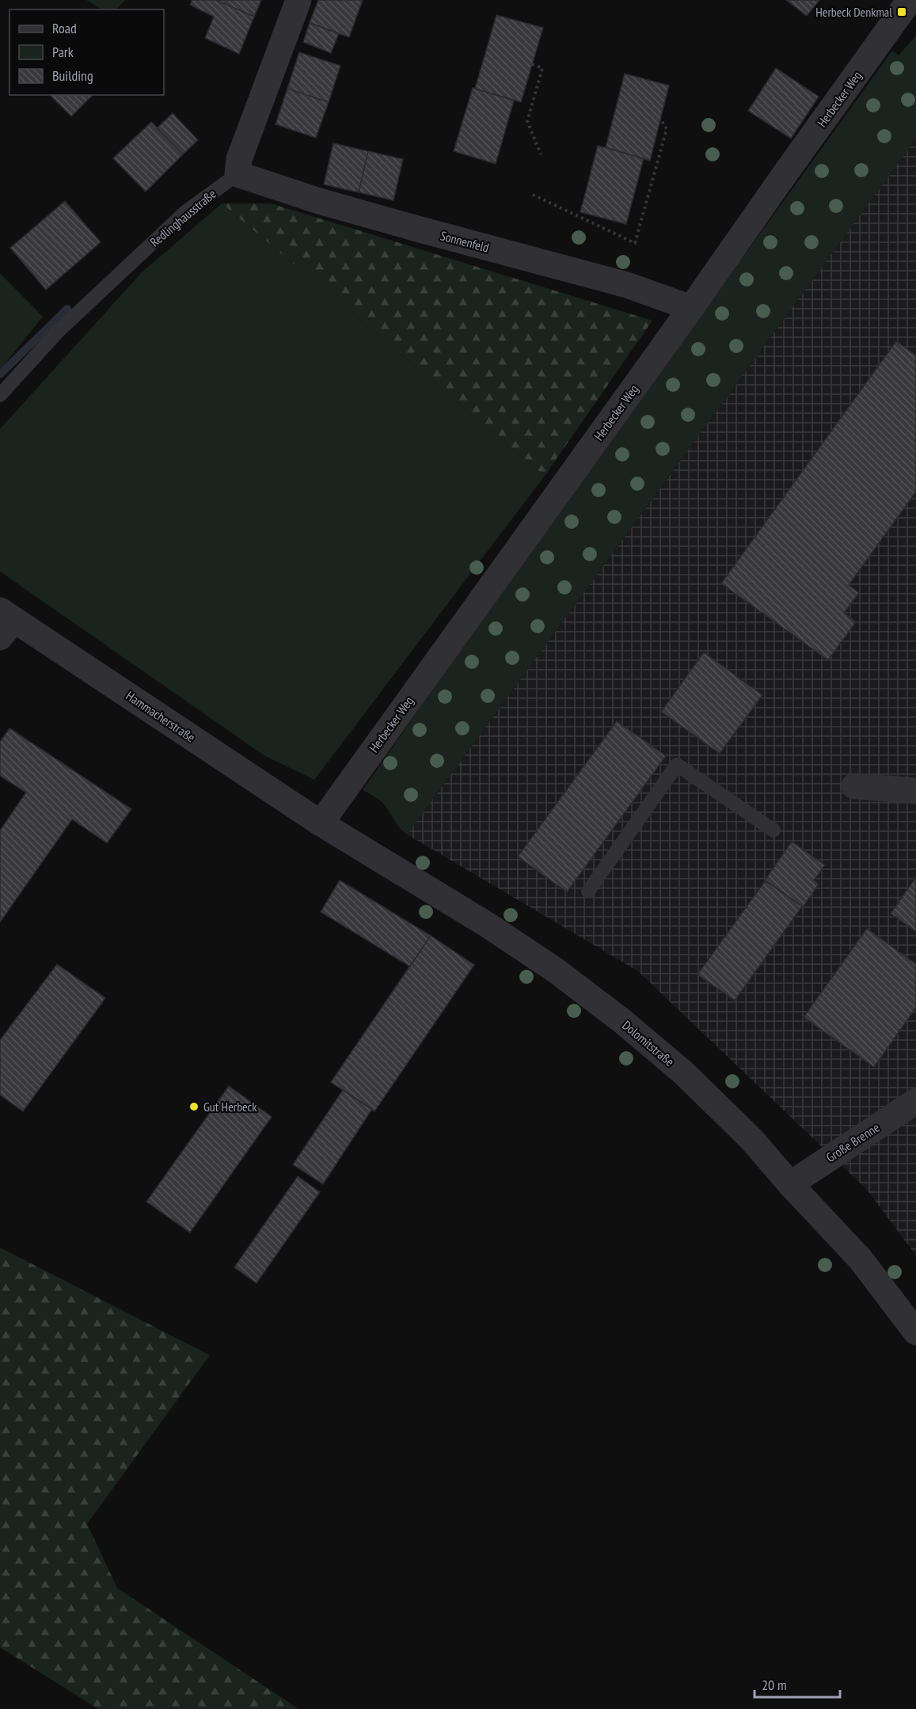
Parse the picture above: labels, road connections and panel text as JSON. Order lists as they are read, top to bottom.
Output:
{
  "streets": {
    "street": [
      "Herbecker Weg",
      "Sonnenfeld",
      "Hammacherstraße",
      "Dolomitstraße",
      "Große Brenne"
    ],
    "lane": ["Redlinghausstraße"]
  },
  "crossings": [
    ["Herbecker Weg", "Sonnenfeld"],
    ["Herbecker Weg", "Hammacherstraße"],
    ["Herbecker Weg", "Dolomitstraße"],
    ["Redlinghausstraße", "Sonnenfeld"],
    ["Hammacherstraße", "Dolomitstraße"],
    ["Dolomitstraße", "Große Brenne"]
  ],
  "places": {
    "transit": ["Herbeck Denkmal"],
    "other": ["Gut Herbeck"]
  },
  "legend": ["Road", "Park", "Building"],
  "scale_bar": "20 m"
}
